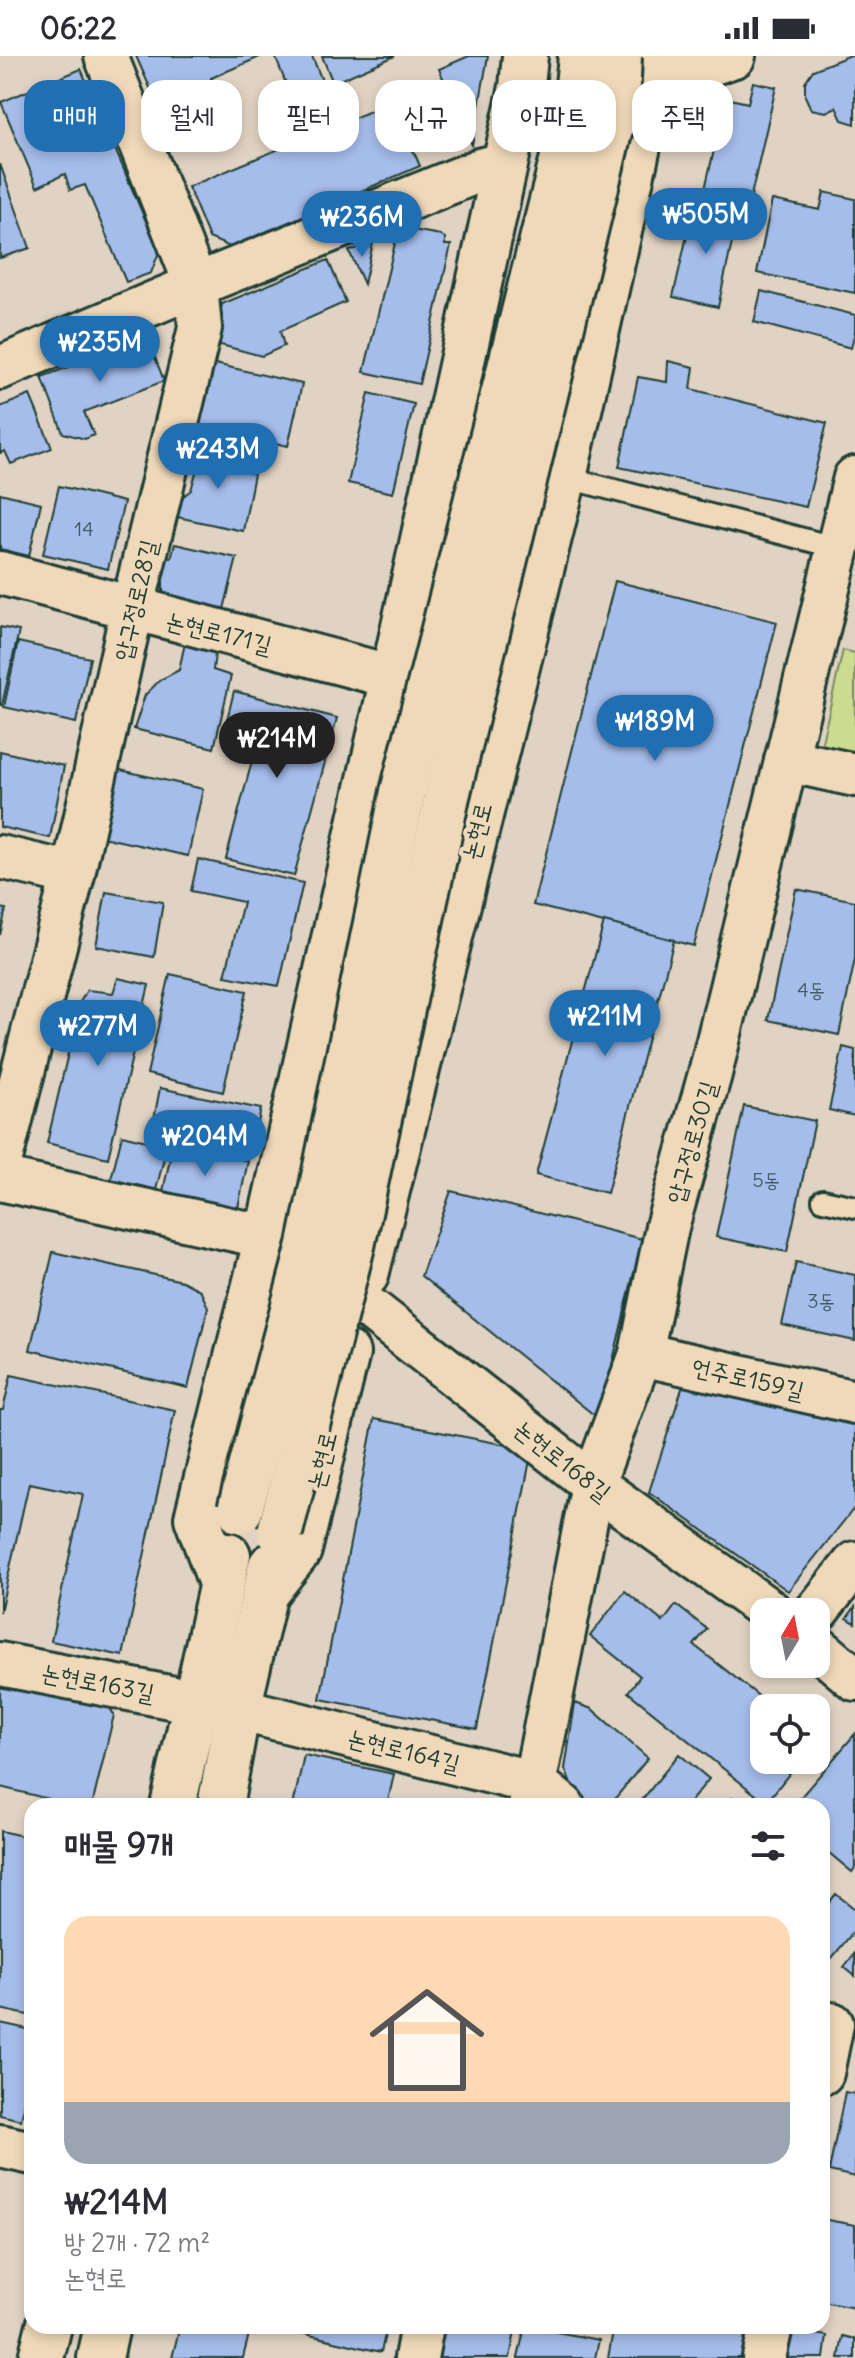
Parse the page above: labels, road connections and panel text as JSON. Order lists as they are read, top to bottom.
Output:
{
  "streets": {
    "main road": ["논현로"],
    "street": [
      "압구정로28길",
      "논현로171길",
      "압구정로30길",
      "언주로159길",
      "논현로168길",
      "논현로163길",
      "논현로164길"
    ]
  },
  "crossings": [
    ["압구정로28길", "논현로171길"],
    ["논현로", "논현로168길"],
    ["논현로", "논현로164길"],
    ["압구정로30길", "언주로159길"],
    ["압구정로30길", "논현로168길"],
    ["압구정로30길", "논현로164길"]
  ],
  "house_numbers": [
    "14",
    "4동",
    "5동",
    "3동"
  ],
  "north": "top",
  "page": {
    "status": "06:22",
    "chip": [
      "매매",
      "월세",
      "필터",
      "신규",
      "아파트",
      "주택"
    ],
    "price": [
      "₩505M",
      "₩236M",
      "₩235M",
      "₩243M",
      "₩189M",
      "₩214M",
      "₩211M",
      "₩277M",
      "₩204M"
    ],
    "heading": "매물 9개",
    "list": [
      {
        "name": "₩214M",
        "note": "방 2개 · 72 m² · 논현로"
      }
    ]
  }
}
